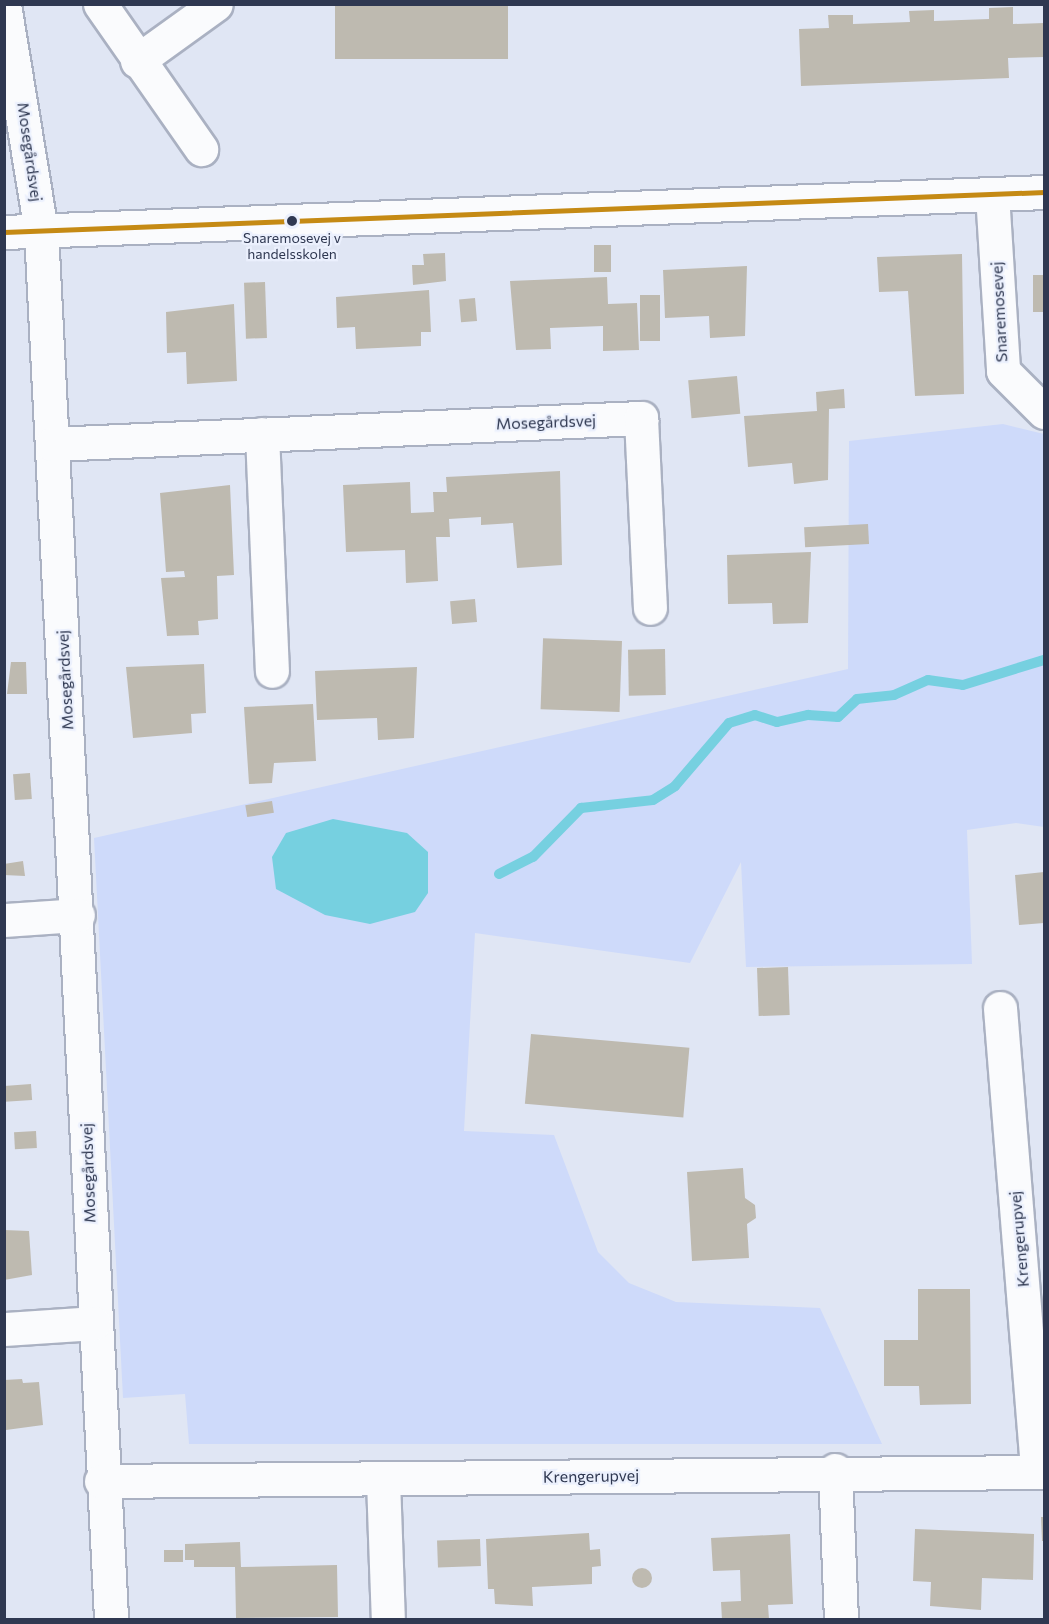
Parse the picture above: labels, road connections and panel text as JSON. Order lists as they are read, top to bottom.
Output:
{
  "streets": {
    "street": ["Mosegårdsvej", "Snaremosevej", "Krengerupvej"]
  },
  "crossings": [
    ["Mosegårdsvej", "Krengerupvej"]
  ],
  "places": ["Snaremosevej v handelsskolen"]
}
